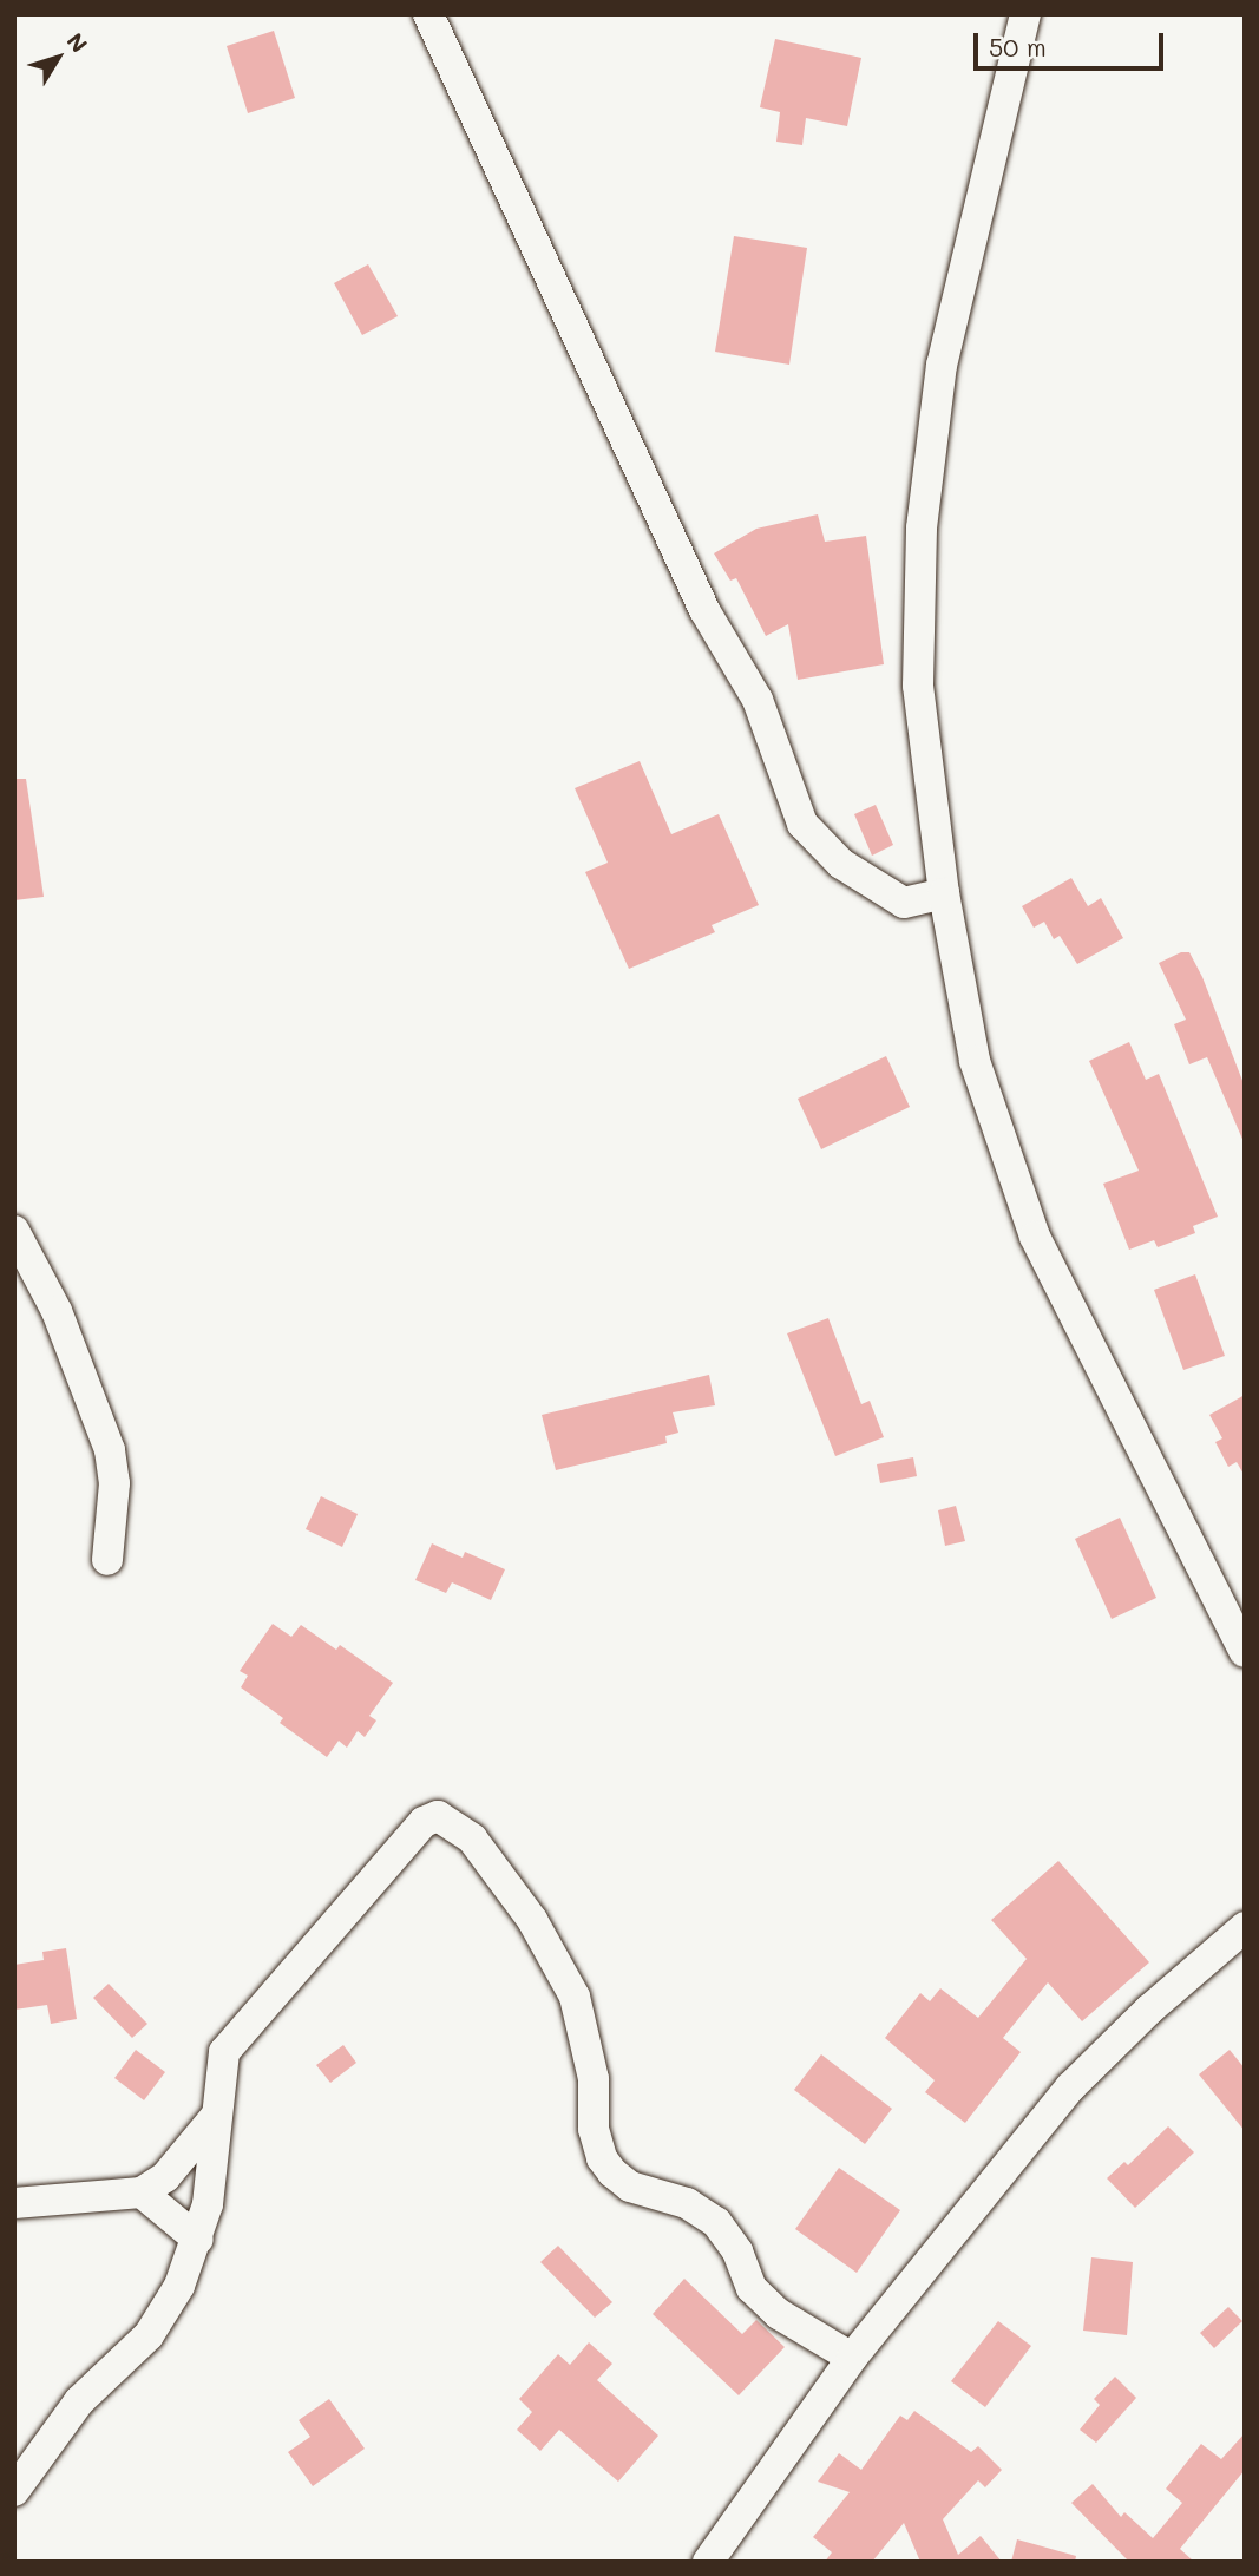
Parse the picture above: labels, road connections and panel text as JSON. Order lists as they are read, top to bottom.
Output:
{
  "scale_bar": "50 m",
  "north": "top right"
}
